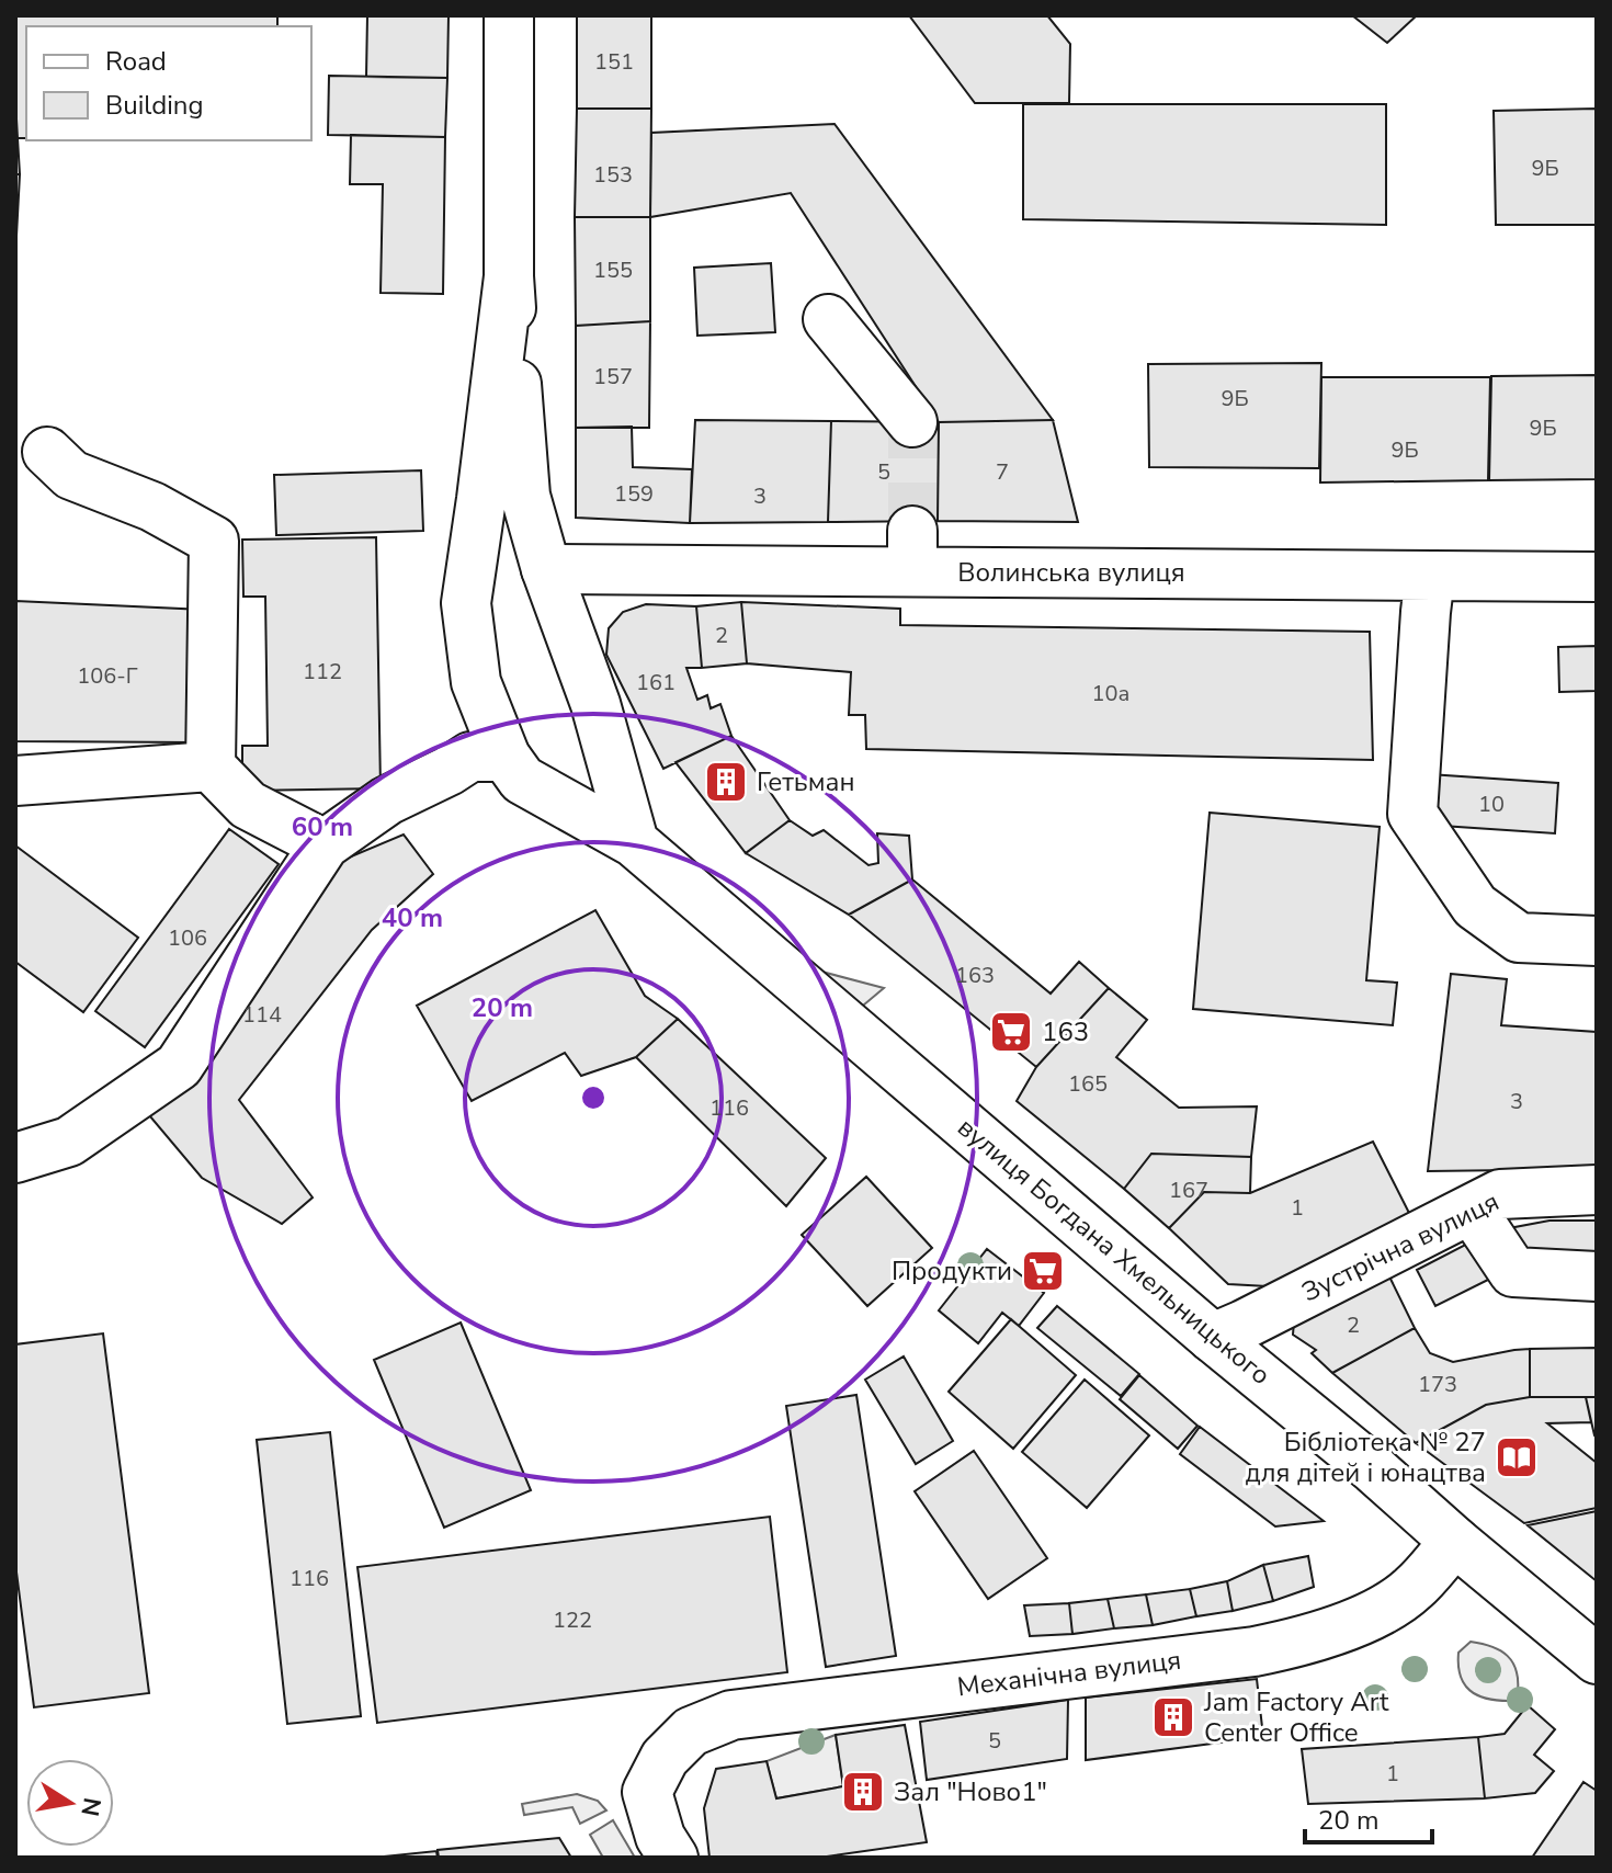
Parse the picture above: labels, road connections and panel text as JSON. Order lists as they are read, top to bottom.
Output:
{
  "streets": {
    "main road": [
      "Волинська вулиця",
      "Зустрічна вулиця",
      "вулиця Богдана Хмельницького",
      "Механічна вулиця"
    ]
  },
  "crossings": [
    ["Зустрічна вулиця", "вулиця Богдана Хмельницького"],
    ["вулиця Богдана Хмельницького", "Механічна вулиця"]
  ],
  "places": {
    "building": ["Гетьман", "Jam Factory Art Center Office", "Зал \"Ново1\""],
    "supermarket": ["163", "Продукти"],
    "library": ["Бібліотека № 27 для дітей і юнацтва"]
  },
  "house_numbers": [
    "151",
    "9Б",
    "153",
    "155",
    "157",
    "9Б",
    "9Б",
    "9Б",
    "5",
    "7",
    "159",
    "3",
    "2",
    "112",
    "106-Г",
    "161",
    "10а",
    "10",
    "106",
    "163",
    "114",
    "165",
    "3",
    "116",
    "167",
    "1",
    "2",
    "173",
    "116",
    "122",
    "5",
    "1"
  ],
  "legend": ["Road", "Building"],
  "scale_bar": "20 m",
  "north": "right",
  "rings": ["60 m", "40 m", "20 m"]
}
